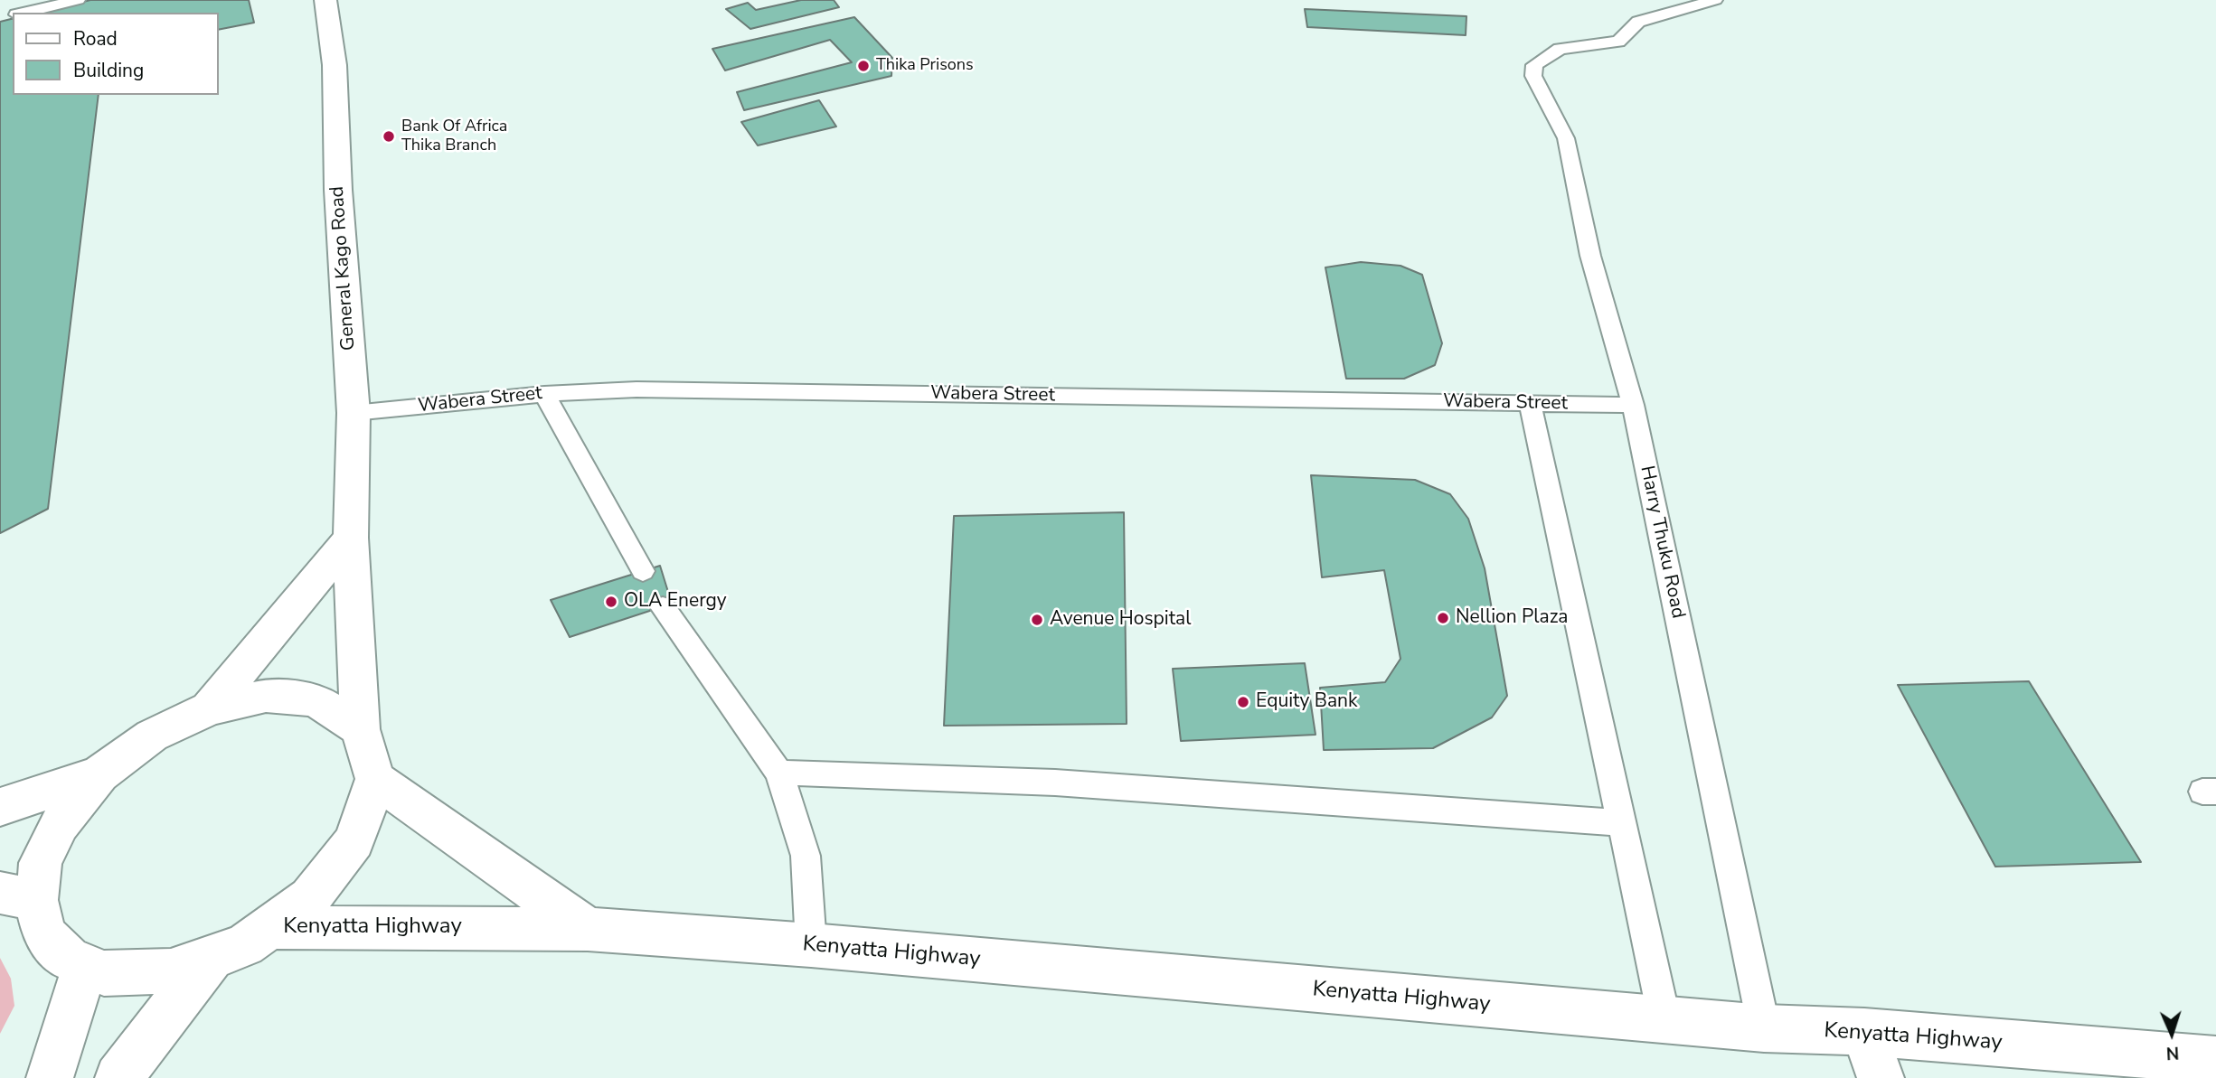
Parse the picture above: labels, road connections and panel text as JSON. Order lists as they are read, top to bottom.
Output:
{
  "streets": {
    "street": ["General Kago Road", "Kenyatta Highway"],
    "lane": ["Wabera Street", "Harry Thuku Road"]
  },
  "crossings": [
    ["General Kago Road", "Wabera Street"],
    ["Wabera Street", "Harry Thuku Road"],
    ["Harry Thuku Road", "Kenyatta Highway"]
  ],
  "places": [
    "Thika Prisons",
    "Bank Of Africa Thika Branch",
    "OLA Energy",
    "Nellion Plaza",
    "Avenue Hospital",
    "Equity Bank"
  ],
  "legend": ["Road", "Building"],
  "north": "bottom"
}
